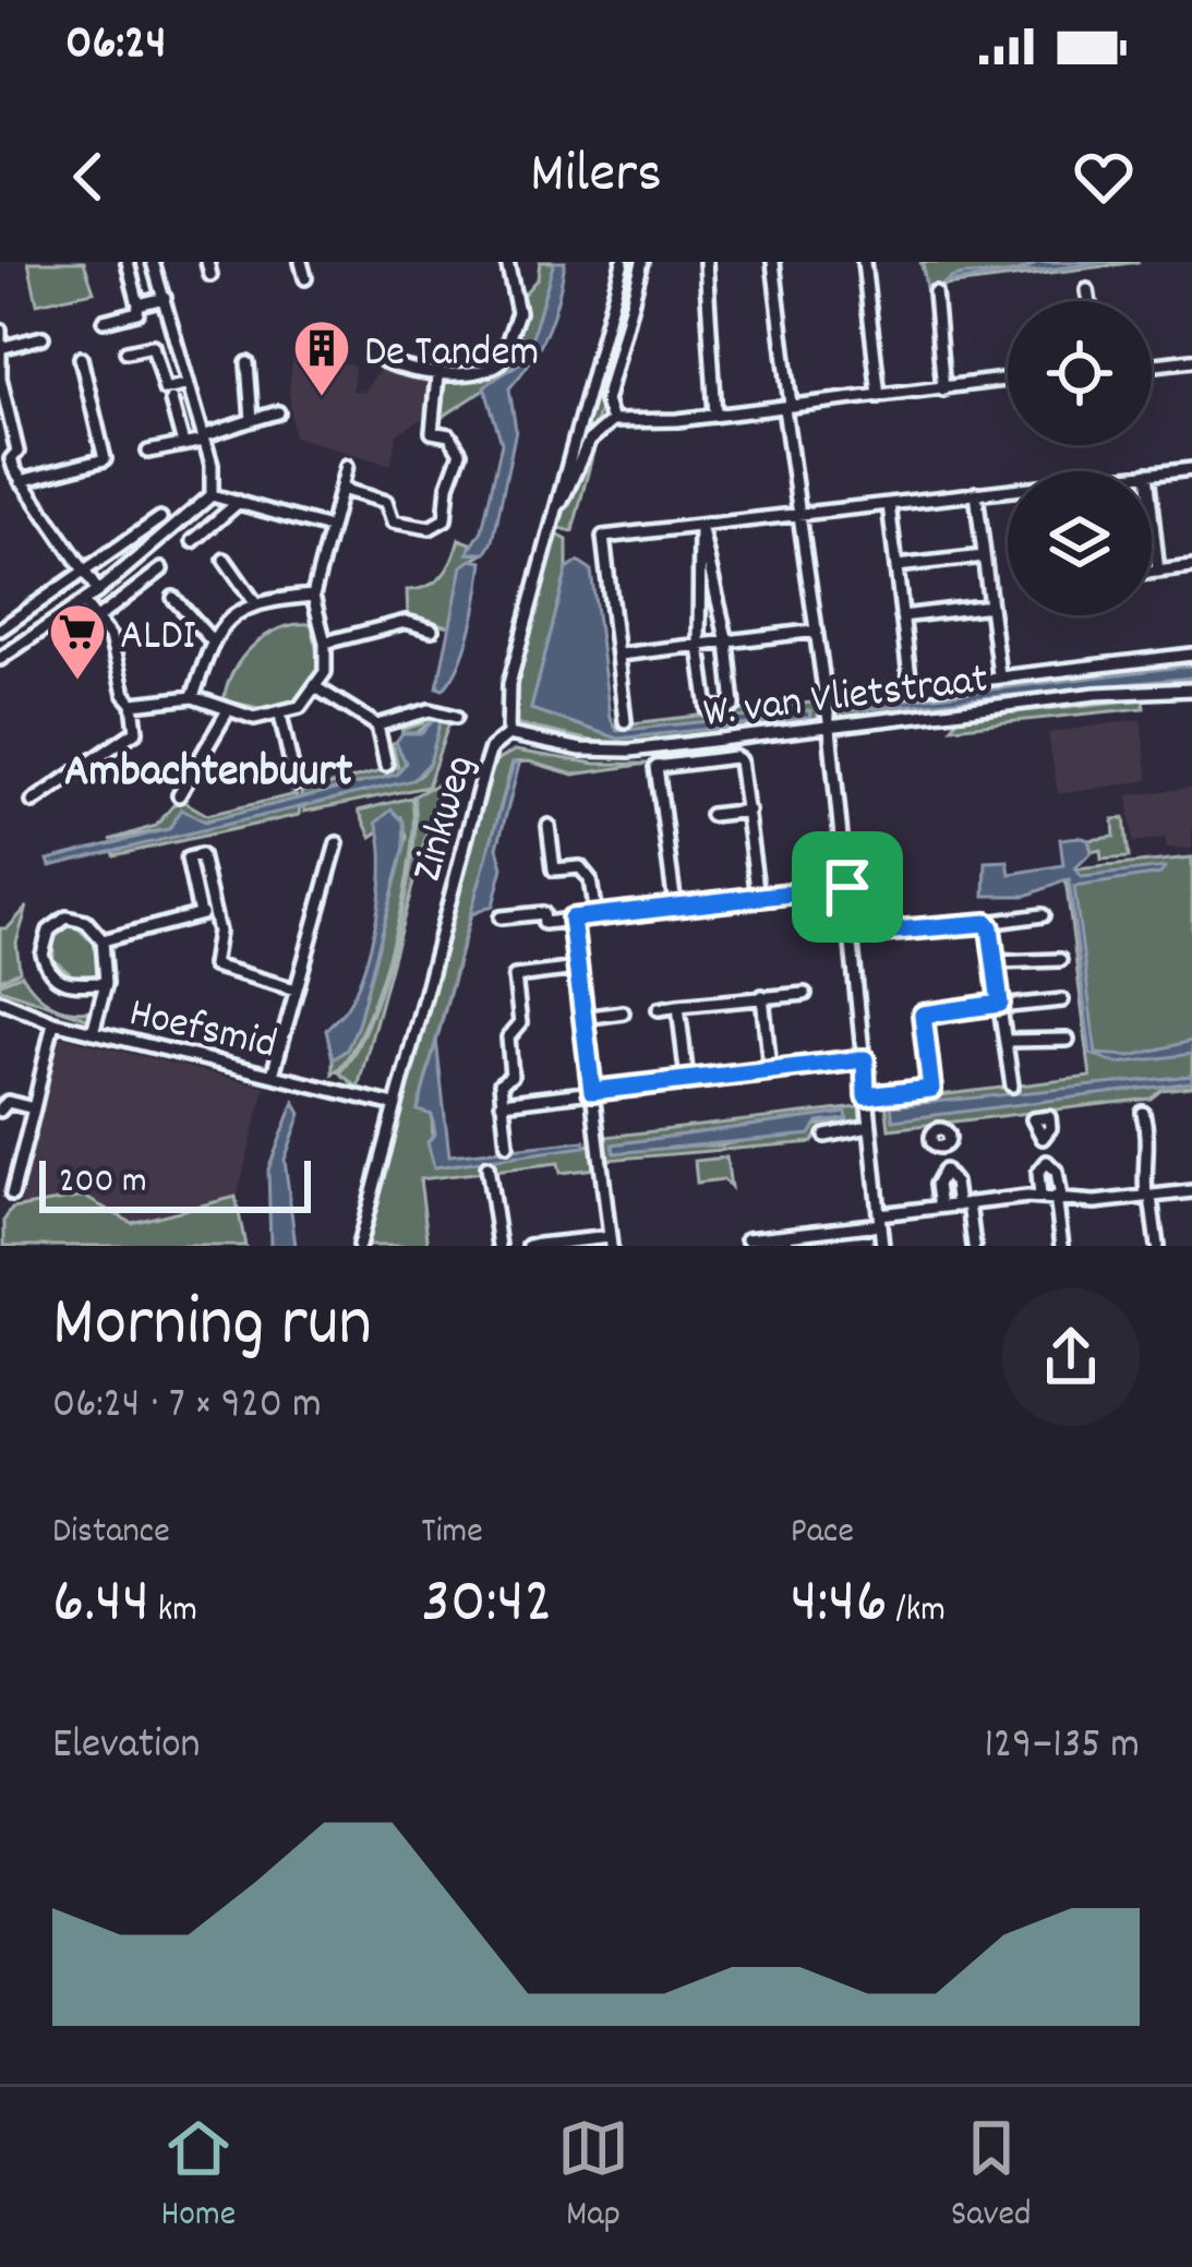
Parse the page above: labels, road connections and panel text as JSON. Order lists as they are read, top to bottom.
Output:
{
  "streets": {
    "street": ["W. van Vlietstraat", "Zinkweg", "Hoefsmid"]
  },
  "crossings": [
    ["W. van Vlietstraat", "Zinkweg"],
    ["Zinkweg", "Hoefsmid"]
  ],
  "districts": ["Ambachtenbuurt"],
  "places": {
    "building": ["De Tandem"],
    "supermarket": ["ALDI"]
  },
  "scale_bar": "200 m",
  "page": {
    "status": "06:24",
    "header": "Milers",
    "scale": "200 m",
    "heading": ["Morning run", "06:24 · 7 × 920 m"],
    "stats": [
      ["Distance", "6.44 km"],
      ["Time", "30:42"],
      ["Pace", "4:46 /km"]
    ],
    "chart": ["Elevation", "129–135 m"],
    "tabs": ["Home", "Map", "Saved"]
  }
}
